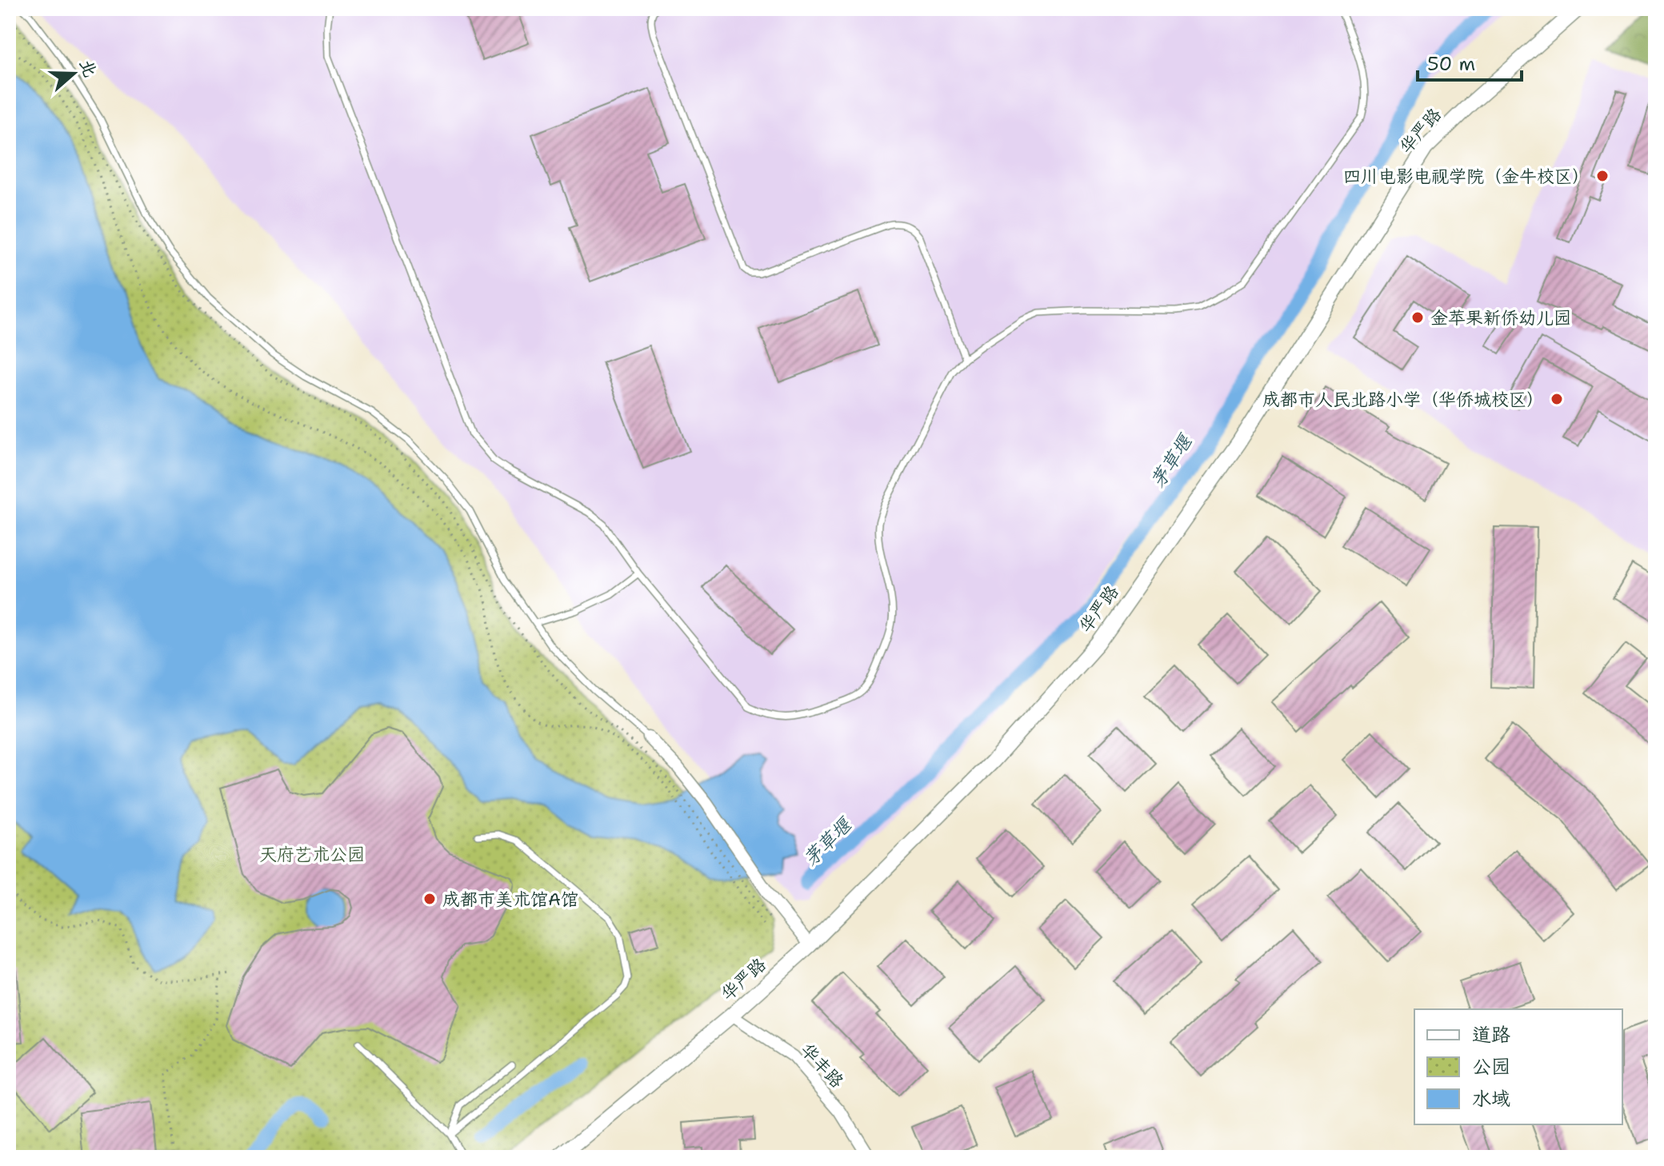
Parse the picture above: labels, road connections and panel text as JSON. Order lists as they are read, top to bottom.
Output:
{
  "streets": {
    "street": ["华严路", "华丰路"]
  },
  "crossings": [
    ["华严路", "华丰路"]
  ],
  "water": ["茅草堰"],
  "parks": ["天府艺术公园"],
  "places": [
    "四川电影电视学院（金牛校区）",
    "金苹果新侨幼儿园",
    "成都市人民北路小学（华侨城校区）",
    "成都市美术馆A馆"
  ],
  "legend": ["道路", "公园", "水域"],
  "scale_bar": "50 m",
  "north": "right"
}
